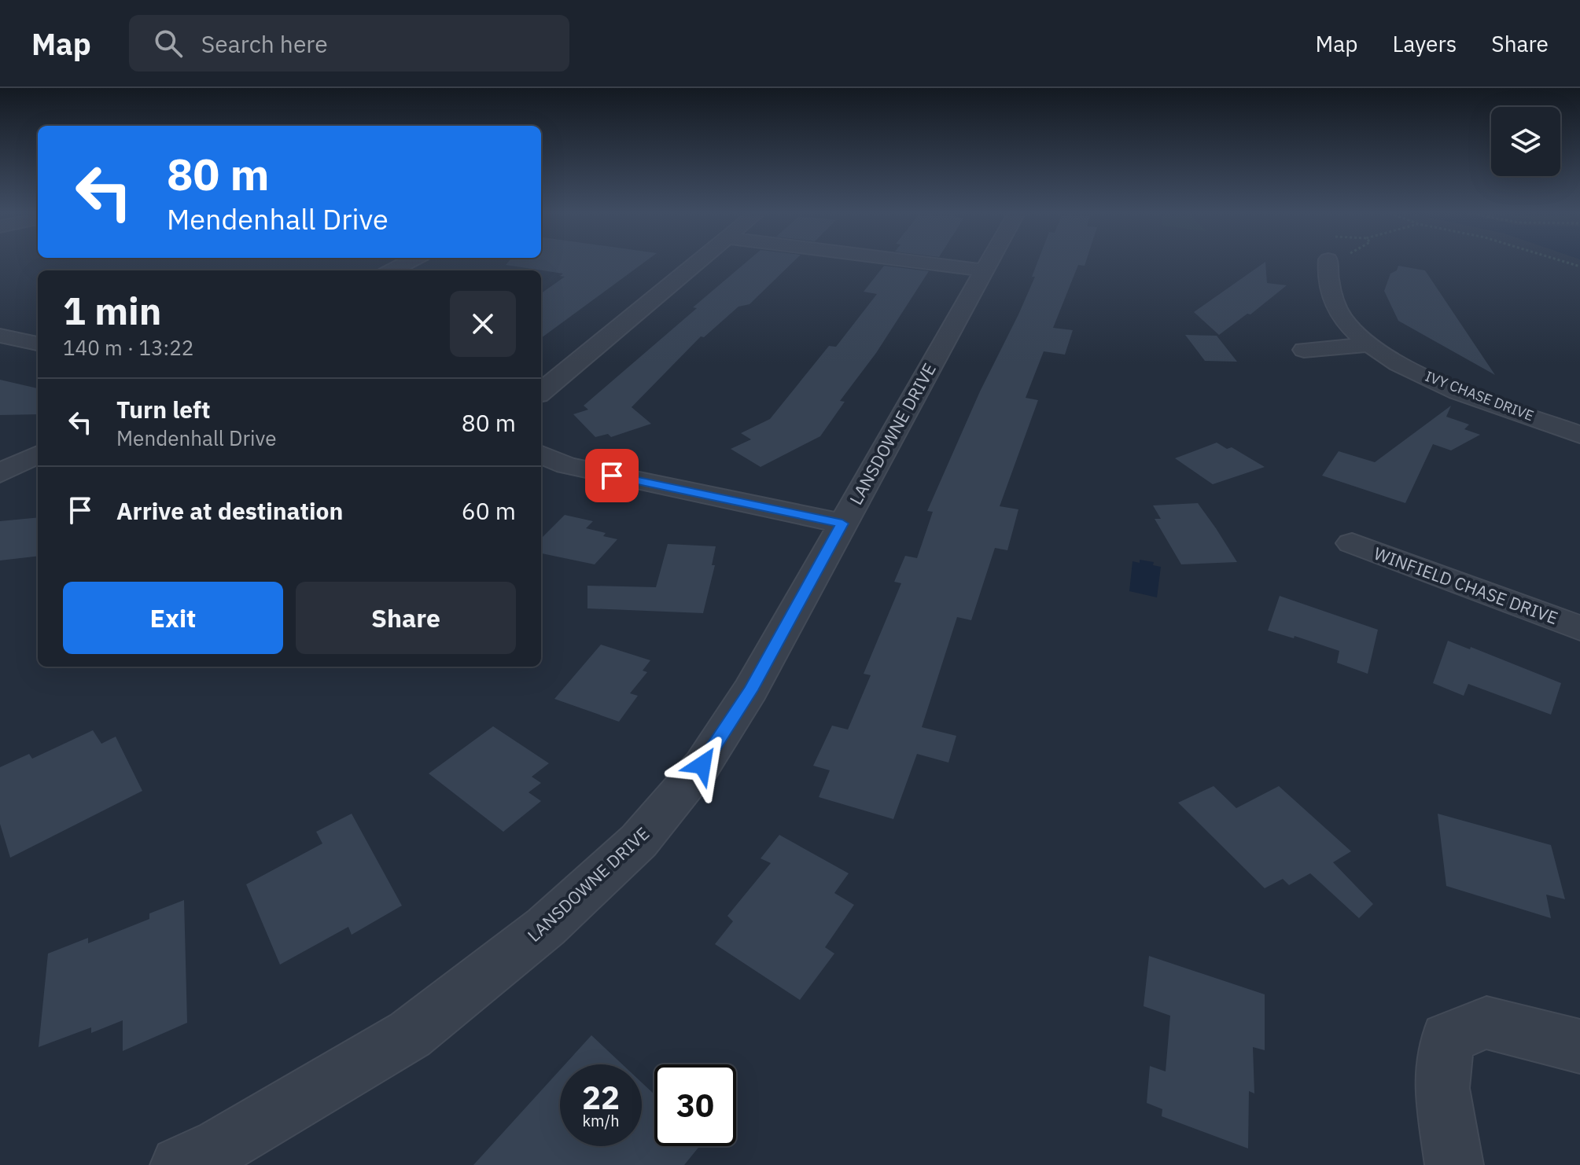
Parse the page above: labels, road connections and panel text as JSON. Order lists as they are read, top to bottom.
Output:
{
  "streets": {
    "street": ["IVY CHASE DRIVE", "LANSDOWNE DRIVE", "WINFIELD CHASE DRIVE"]
  },
  "page": {
    "header": "Map",
    "search": "Search here",
    "nav": ["Map", "Layers", "Share"],
    "turn": ["80 m", "Mendenhall Drive"],
    "heading": ["1 min", "140 m · 13:22"],
    "list": [
      {
        "name": "Turn left",
        "note": "Mendenhall Drive",
        "value": "80 m"
      },
      {
        "name": "Arrive at destination",
        "value": "60 m"
      }
    ],
    "buttons": ["Exit", "Share"],
    "speed": "22 km/h",
    "limit": "30"
  }
}
